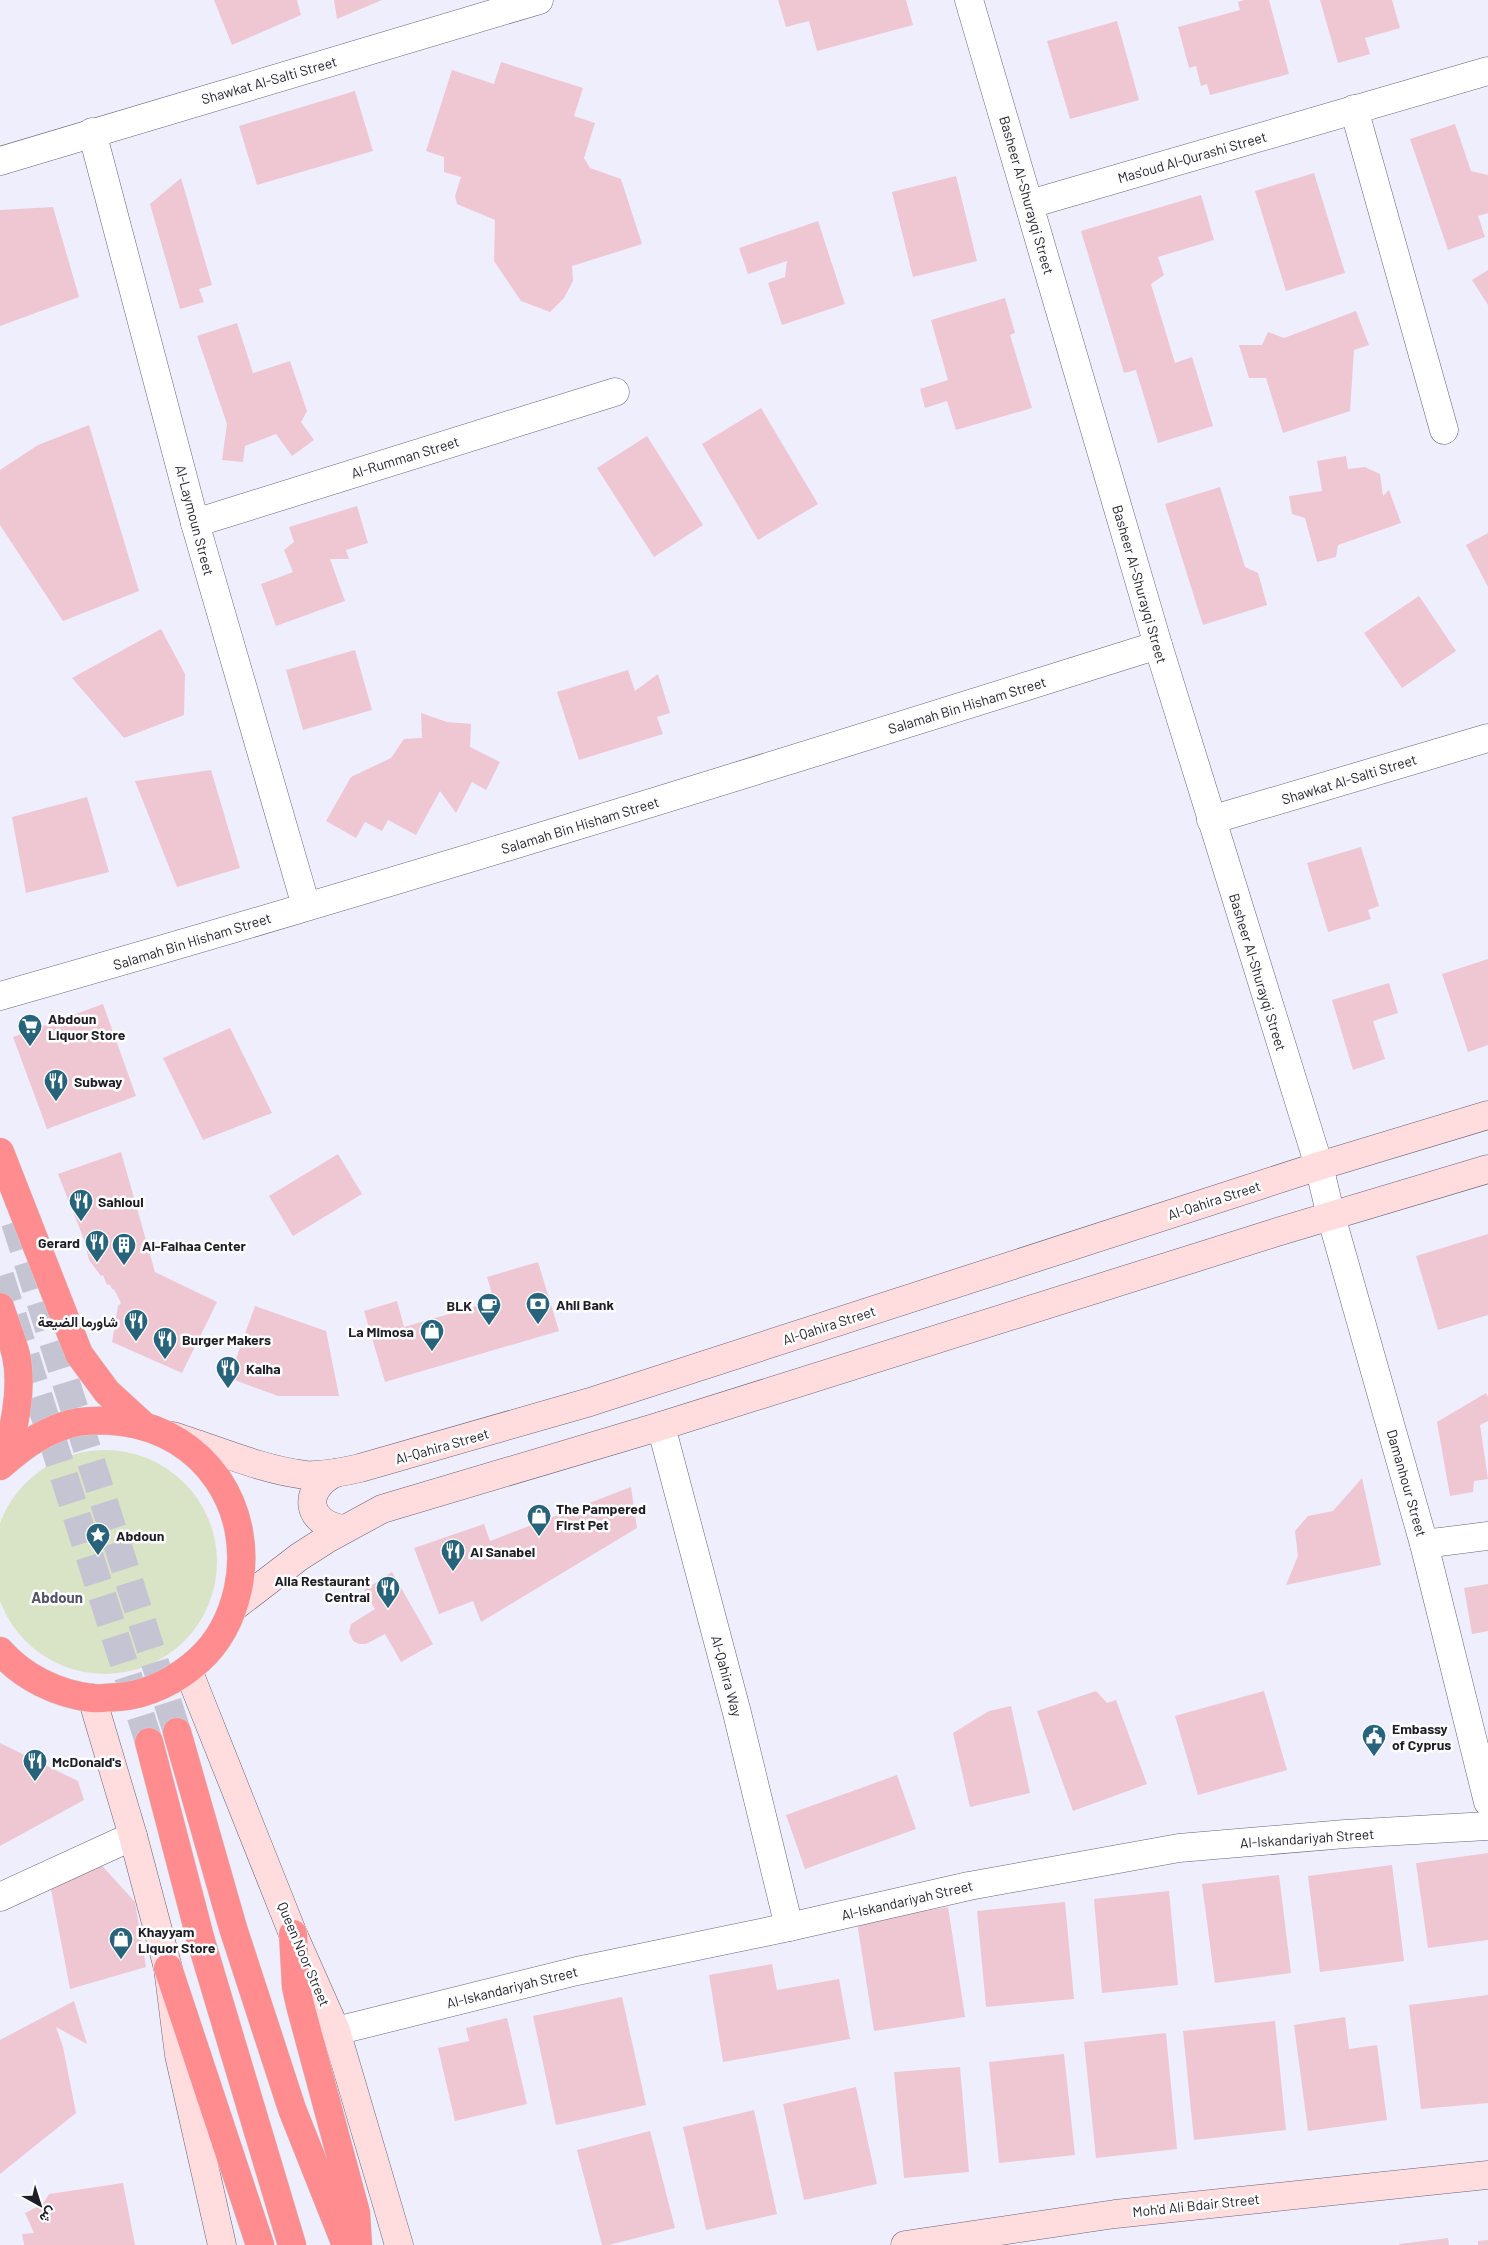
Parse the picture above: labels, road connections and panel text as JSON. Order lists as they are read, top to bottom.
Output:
{
  "streets": {
    "main road": ["Al-Qahira Street", "Queen Noor Street", "Moh'd Ali Bdair Street"],
    "street": [
      "Shawkat Al-Salti Street",
      "Mas'oud Al-Qurashi Street",
      "Basheer Al-Shurayqi Street",
      "Al-Rumman Street",
      "Al-Laymoun Street",
      "Salamah Bin Hisham Street",
      "Damanhour Street",
      "Al-Qahira Way",
      "Al-Iskandariyah Street"
    ]
  },
  "crossings": [
    ["Shawkat Al-Salti Street", "Basheer Al-Shurayqi Street"],
    ["Shawkat Al-Salti Street", "Al-Laymoun Street"],
    ["Mas'oud Al-Qurashi Street", "Basheer Al-Shurayqi Street"],
    ["Basheer Al-Shurayqi Street", "Salamah Bin Hisham Street"],
    ["Basheer Al-Shurayqi Street", "Al-Qahira Street"],
    ["Basheer Al-Shurayqi Street", "Damanhour Street"],
    ["Al-Rumman Street", "Al-Laymoun Street"],
    ["Al-Laymoun Street", "Salamah Bin Hisham Street"],
    ["Al-Qahira Street", "Damanhour Street"],
    ["Al-Qahira Way", "Al-Iskandariyah Street"],
    ["Al-Iskandariyah Street", "Queen Noor Street"]
  ],
  "districts": ["Abdoun"],
  "places": {
    "supermarket": ["Abdoun Liquor Store"],
    "restaurant": [
      "Subway",
      "Sahloul",
      "Gerard",
      "شاورما الضيعة",
      "Burger Makers",
      "Kalha",
      "Al Sanabel",
      "Alia Restaurant Central",
      "McDonald's"
    ],
    "building": ["Al-Faihaa Center"],
    "bank": ["Ahli Bank"],
    "cafe": ["BLK"],
    "shop": ["La Mimosa", "The Pampered First Pet", "Khayyam Liquor Store"],
    "place": ["Abdoun"],
    "public building": ["Embassy of Cyprus"]
  },
  "north": "bottom right"
}
